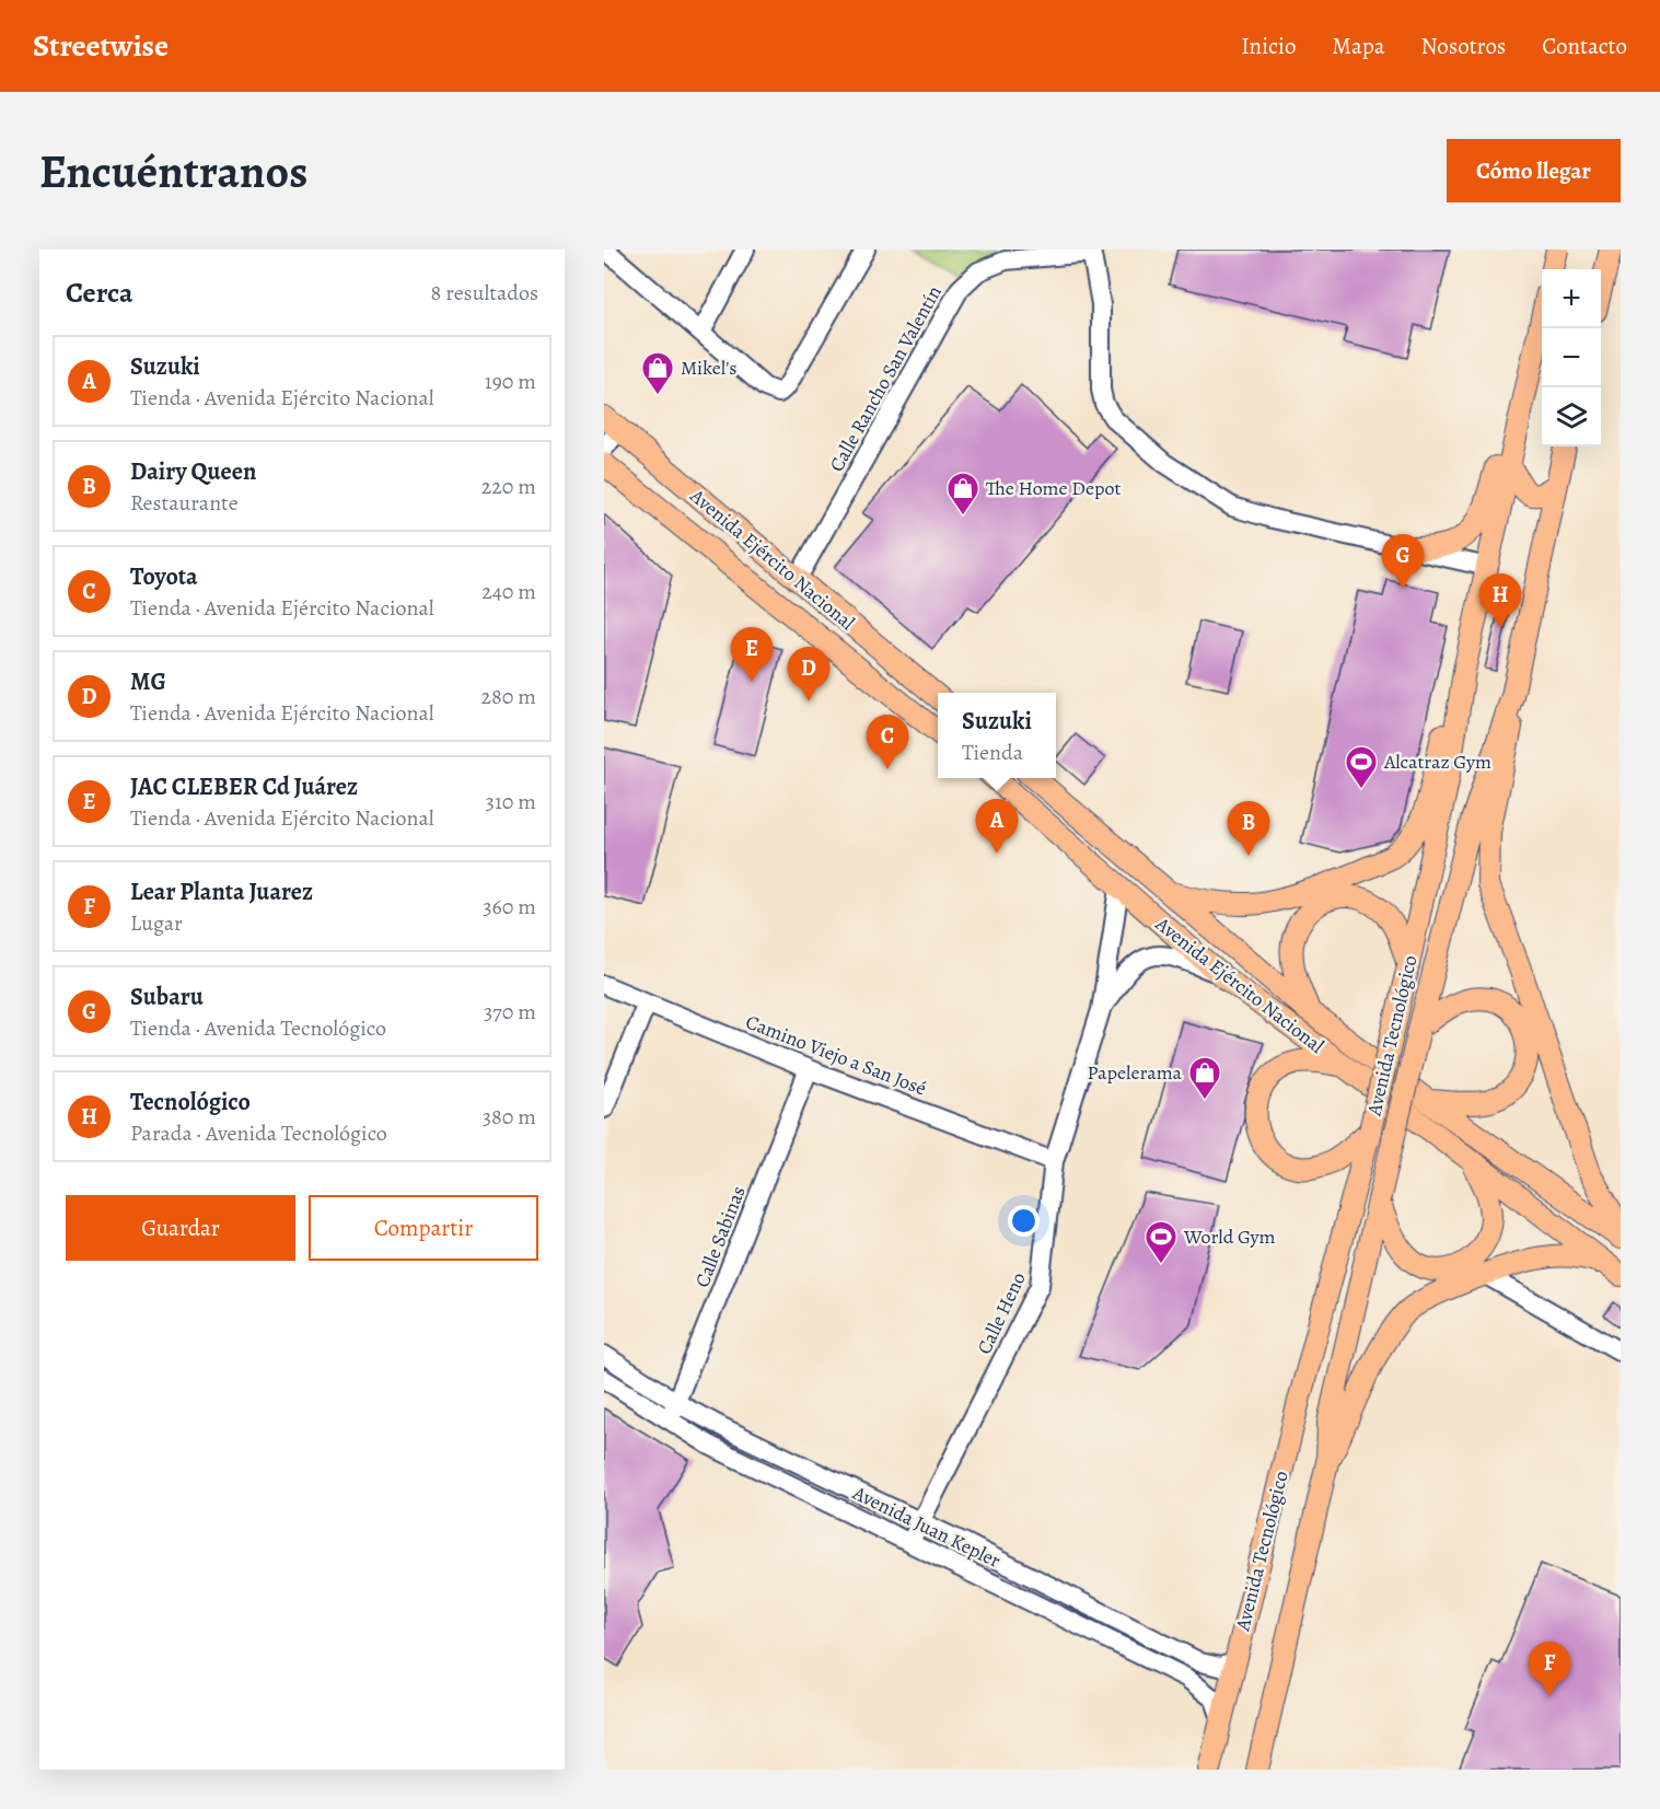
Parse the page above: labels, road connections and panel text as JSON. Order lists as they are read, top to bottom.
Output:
{
  "streets": {
    "main road": ["Avenida Ejército Nacional", "Avenida Tecnológico"],
    "street": [
      "Calle Rancho San Valentín",
      "Camino Viejo a San José",
      "Calle Sabinas",
      "Calle Heno",
      "Avenida Juan Kepler"
    ]
  },
  "crossings": [
    ["Calle Rancho San Valentín", "Avenida Ejército Nacional"],
    ["Avenida Ejército Nacional", "Calle Heno"],
    ["Avenida Tecnológico", "Avenida Juan Kepler"],
    ["Camino Viejo a San José", "Calle Sabinas"],
    ["Camino Viejo a San José", "Calle Heno"],
    ["Calle Sabinas", "Avenida Juan Kepler"],
    ["Calle Heno", "Avenida Juan Kepler"]
  ],
  "places": {
    "shop": ["Mikel's", "The Home Depot", "Papelerama"],
    "sports": ["Alcatraz Gym", "World Gym"]
  },
  "page": {
    "header": "Streetwise",
    "nav": [
      "Inicio",
      "Mapa",
      "Nosotros",
      "Contacto"
    ],
    "buttons": [
      "Cómo llegar",
      ["Guardar", "Compartir"]
    ],
    "title": "Encuéntranos",
    "heading": ["Cerca", "8 resultados"],
    "map_buttons": ["+", "−"],
    "list": [
      {
        "mark": "A",
        "name": "Suzuki",
        "note": "Tienda · Avenida Ejército Nacional",
        "value": "190 m"
      },
      {
        "mark": "B",
        "name": "Dairy Queen",
        "note": "Restaurante",
        "value": "220 m"
      },
      {
        "mark": "C",
        "name": "Toyota",
        "note": "Tienda · Avenida Ejército Nacional",
        "value": "240 m"
      },
      {
        "mark": "D",
        "name": "MG",
        "note": "Tienda · Avenida Ejército Nacional",
        "value": "280 m"
      },
      {
        "mark": "E",
        "name": "JAC CLEBER Cd Juárez",
        "note": "Tienda · Avenida Ejército Nacional",
        "value": "310 m"
      },
      {
        "mark": "F",
        "name": "Lear Planta Juarez",
        "note": "Lugar",
        "value": "360 m"
      },
      {
        "mark": "G",
        "name": "Subaru",
        "note": "Tienda · Avenida Tecnológico",
        "value": "370 m"
      },
      {
        "mark": "H",
        "name": "Tecnológico",
        "note": "Parada · Avenida Tecnológico",
        "value": "380 m"
      }
    ],
    "pins": [
      "G",
      "H",
      "E",
      "D",
      "C",
      "A",
      "B",
      "F"
    ],
    "popup": ["Suzuki", "Tienda"]
  }
}
